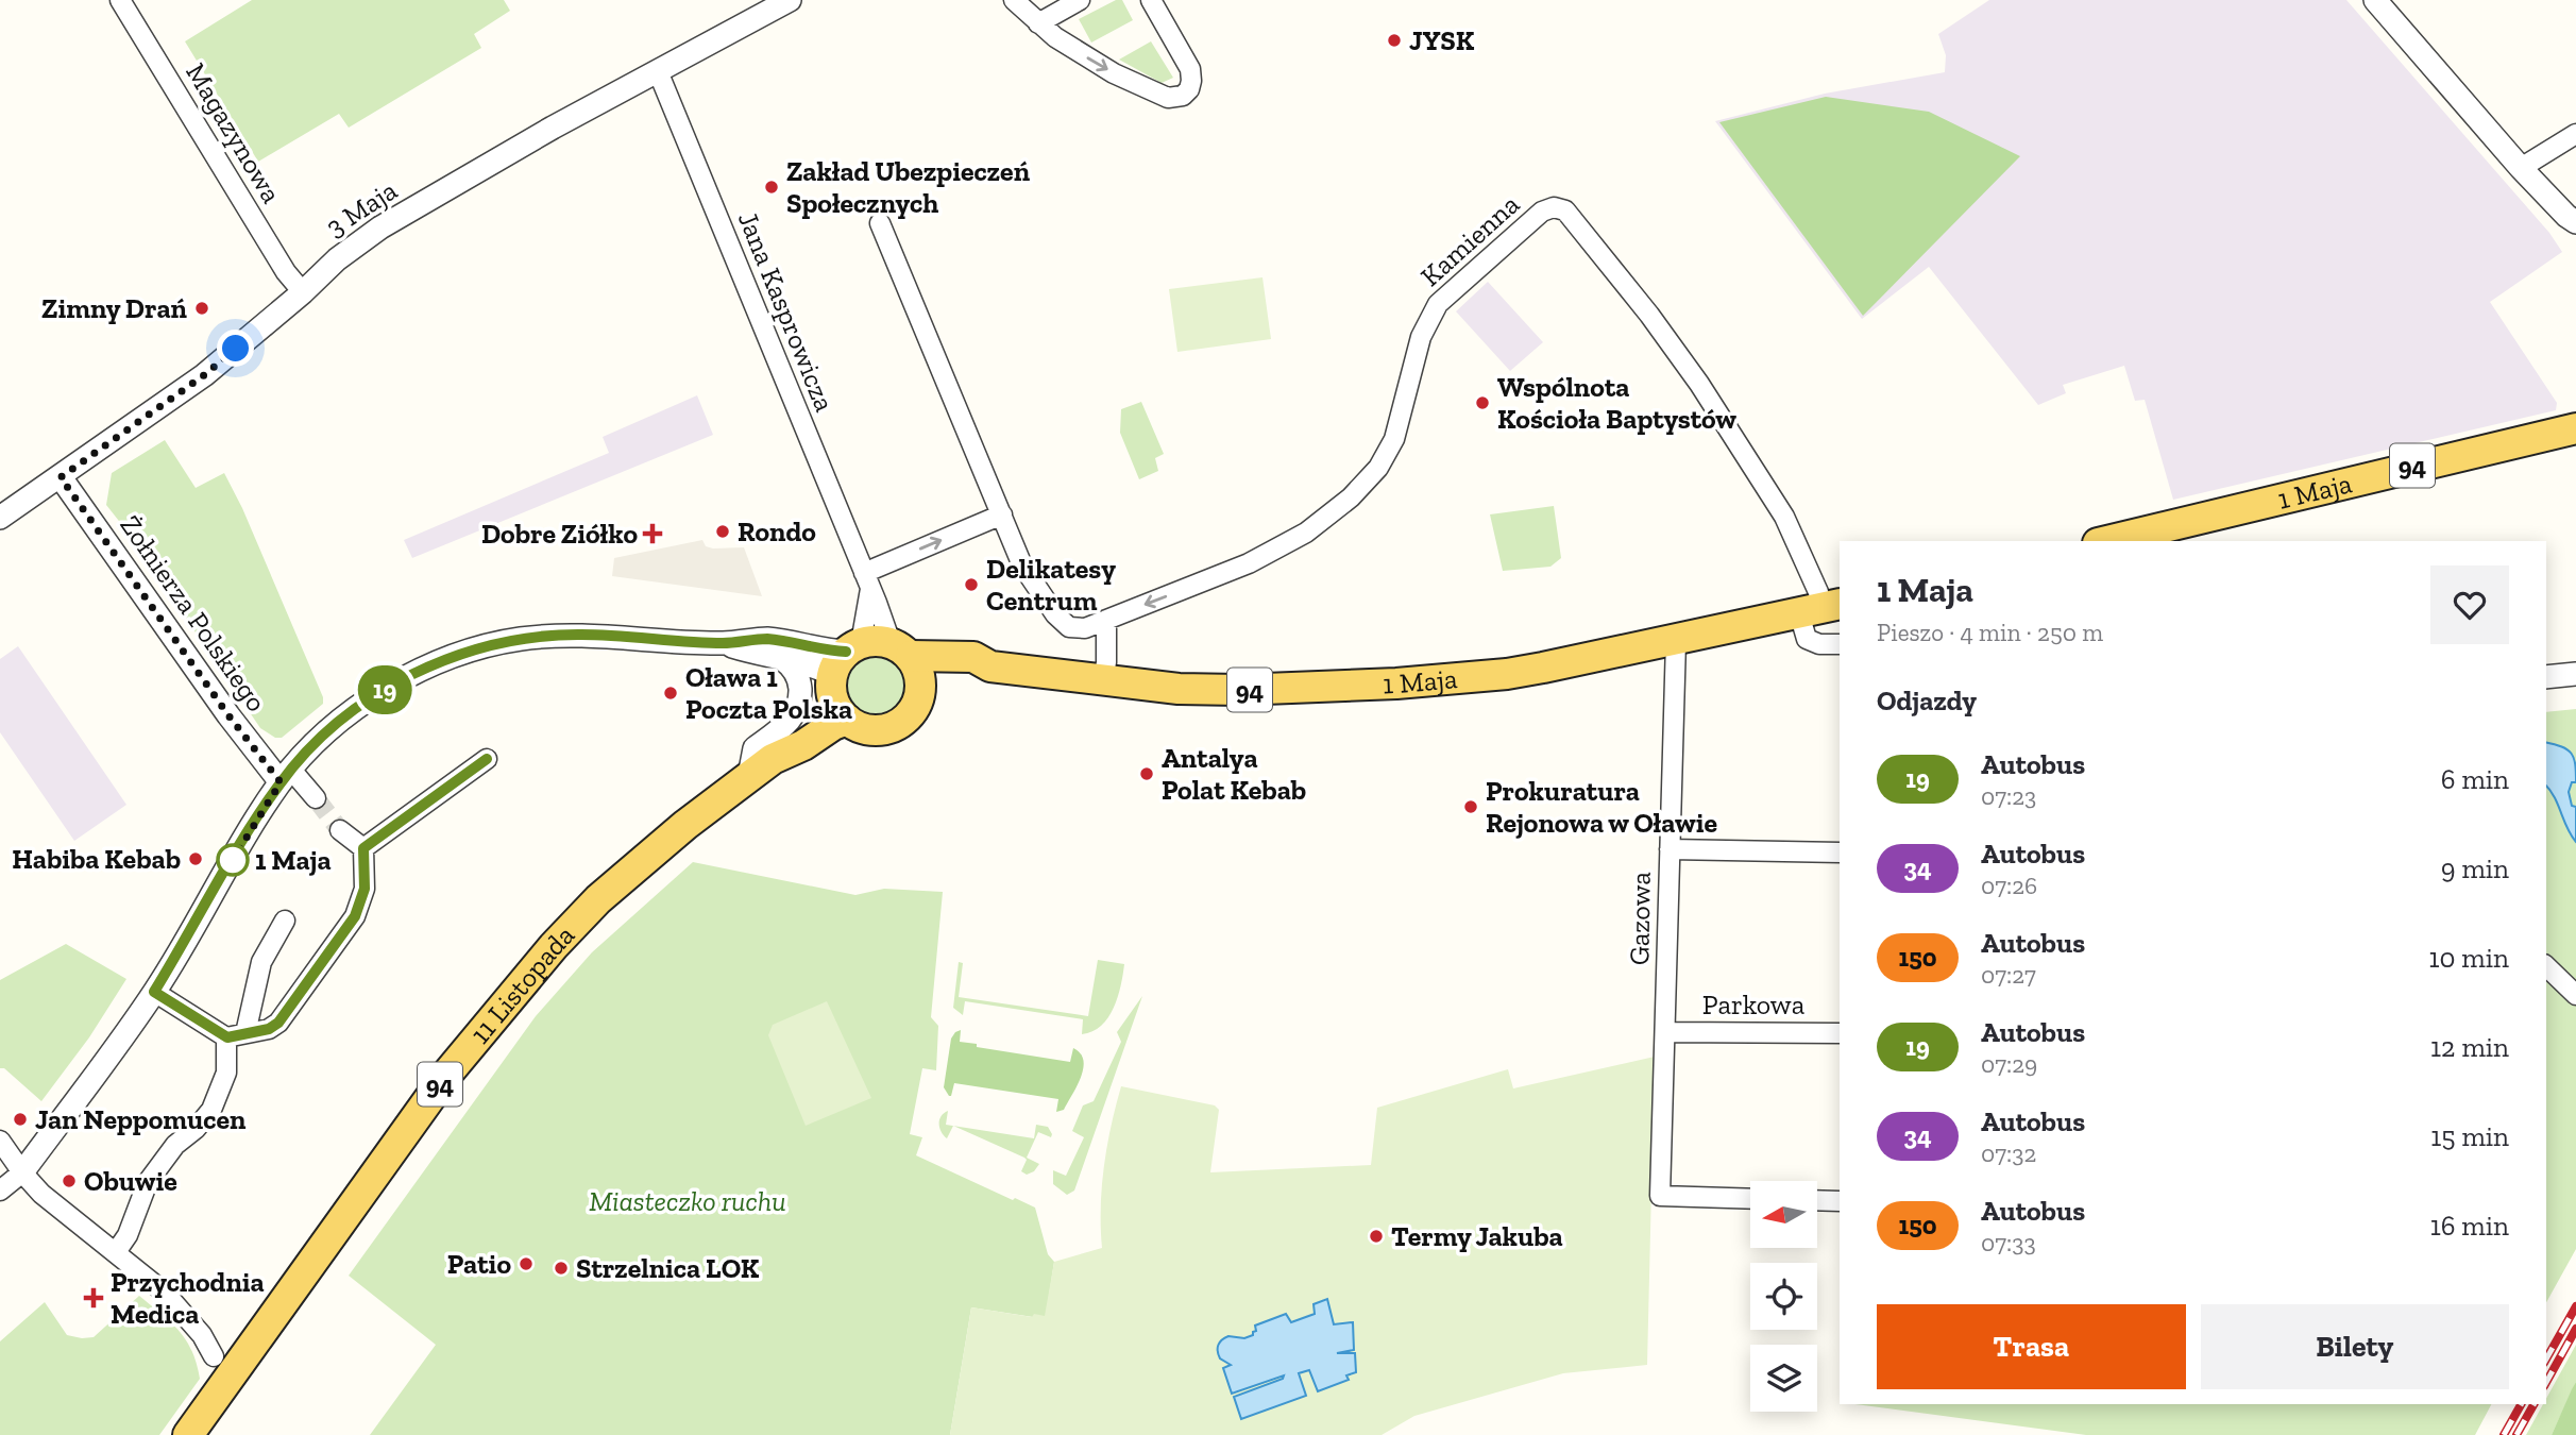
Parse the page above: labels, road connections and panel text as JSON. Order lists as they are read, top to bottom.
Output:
{
  "streets": {
    "main road": ["94", "1 Maja", "11 Listopada"],
    "street": [
      "Magazynowa",
      "3 Maja",
      "Kamienna",
      "Jana Kasprowicza",
      "Żołnierza Polskiego",
      "Gazowa",
      "Parkowa"
    ]
  },
  "crossings": [
    ["Magazynowa", "3 Maja"],
    ["3 Maja", "Jana Kasprowicza"],
    ["3 Maja", "Żołnierza Polskiego"],
    ["Kamienna", "1 Maja"],
    ["Jana Kasprowicza", "94"],
    ["Jana Kasprowicza", "1 Maja"],
    ["Jana Kasprowicza", "11 Listopada"],
    ["94", "1 Maja"],
    ["94", "11 Listopada"],
    ["1 Maja", "Gazowa"],
    ["1 Maja", "11 Listopada"],
    ["Gazowa", "Parkowa"]
  ],
  "parks": ["Miasteczko ruchu"],
  "places": {
    "other": [
      "JYSK",
      "Zakład Ubezpieczeń Społecznych",
      "Zimny Drań",
      "Wspólnota Kościoła Baptystów",
      "Rondo",
      "Delikatesy Centrum",
      "Oława 1 Poczta Polska",
      "Antalya Polat Kebab",
      "Prokuratura Rejonowa w Oławie",
      "Habiba Kebab",
      "1 Maja",
      "Jan Neppomucen",
      "Obuwie",
      "Termy Jakuba",
      "Patio",
      "Strzelnica LOK"
    ],
    "health": ["Dobre Ziółko", "Przychodnia Medica"]
  },
  "lines": ["bus line 19"],
  "north": "left",
  "page": {
    "on_map": "19",
    "heading": [
      ["1 Maja", "Pieszo · 4 min · 250 m"],
      "Odjazdy"
    ],
    "list": [
      {
        "mark": "19",
        "name": "Autobus",
        "note": "07:23",
        "value": "6 min"
      },
      {
        "mark": "34",
        "name": "Autobus",
        "note": "07:26",
        "value": "9 min"
      },
      {
        "mark": "150",
        "name": "Autobus",
        "note": "07:27",
        "value": "10 min"
      },
      {
        "mark": "19",
        "name": "Autobus",
        "note": "07:29",
        "value": "12 min"
      },
      {
        "mark": "34",
        "name": "Autobus",
        "note": "07:32",
        "value": "15 min"
      },
      {
        "mark": "150",
        "name": "Autobus",
        "note": "07:33",
        "value": "16 min"
      }
    ],
    "buttons": ["Trasa", "Bilety"]
  }
}
